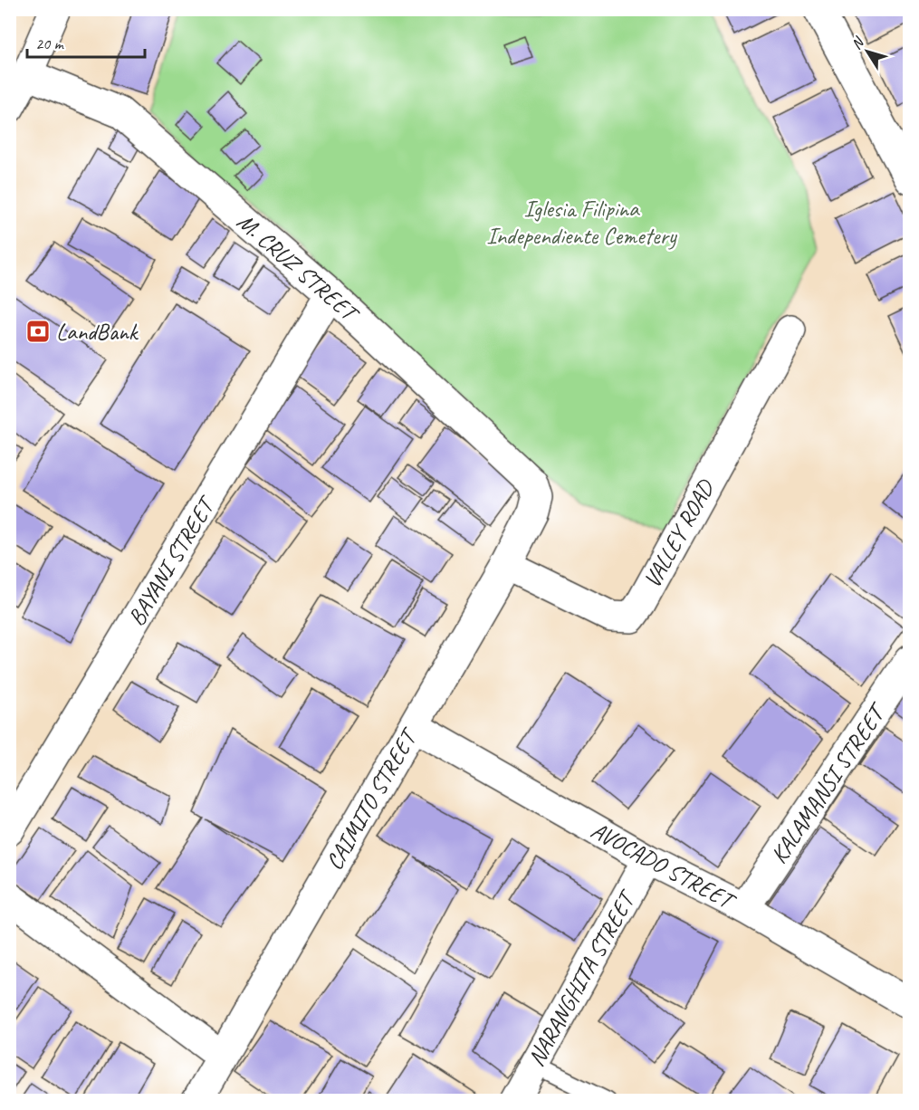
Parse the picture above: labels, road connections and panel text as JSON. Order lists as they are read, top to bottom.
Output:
{
  "streets": {
    "street": [
      "M. CRUZ STREET",
      "VALLEY ROAD",
      "BAYANI STREET",
      "KALAMANSI STREET",
      "CAIMITO STREET",
      "AVOCADO STREET",
      "NARANGHITA STREET"
    ]
  },
  "crossings": [
    ["M. CRUZ STREET", "BAYANI STREET"],
    ["M. CRUZ STREET", "CAIMITO STREET"],
    ["VALLEY ROAD", "CAIMITO STREET"],
    ["KALAMANSI STREET", "AVOCADO STREET"],
    ["CAIMITO STREET", "AVOCADO STREET"],
    ["AVOCADO STREET", "NARANGHITA STREET"]
  ],
  "parks": ["Iglesia Filipina Independiente Cemetery"],
  "places": {
    "bank": ["LandBank"]
  },
  "scale_bar": "20 m",
  "north": "top left"
}
